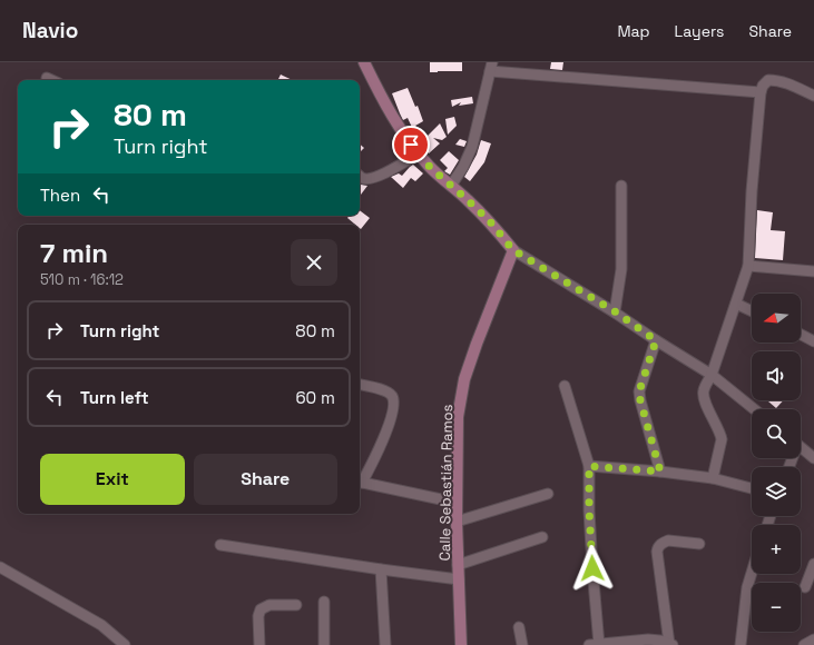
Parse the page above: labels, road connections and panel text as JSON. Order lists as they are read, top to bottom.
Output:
{
  "streets": {
    "main road": ["Calle Sebastián Ramos"]
  },
  "north": "left",
  "page": {
    "header": "Navio",
    "nav": ["Map", "Layers", "Share"],
    "turn": ["80 m", "Turn right"],
    "then": "Then",
    "heading": ["7 min", "510 m · 16:12"],
    "map_buttons": ["+", "−"],
    "list": [
      {
        "name": "Turn right",
        "value": "80 m"
      },
      {
        "name": "Turn left",
        "value": "60 m"
      }
    ],
    "buttons": ["Exit", "Share"]
  }
}
